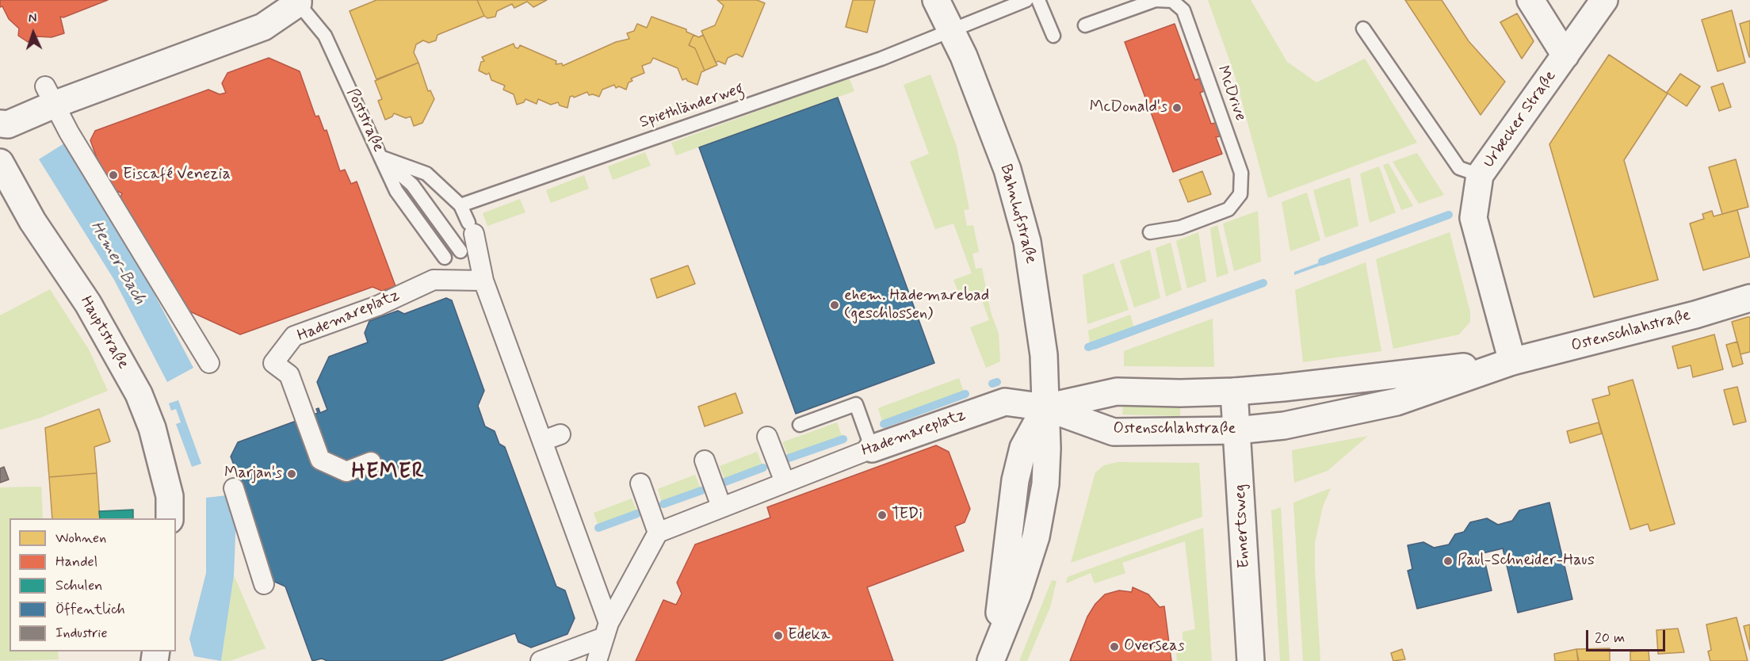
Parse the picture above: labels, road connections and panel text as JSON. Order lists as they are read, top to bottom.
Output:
{
  "streets": {
    "street": [
      "Urbecker Straße",
      "Poststraße",
      "Bahnhofstraße",
      "Hademareplatz",
      "Ostenschlahstraße",
      "Hauptstraße",
      "Ennertsweg"
    ],
    "lane": ["McDrive", "Spiethländerweg"]
  },
  "crossings": [
    ["Spiethländerweg", "Poststraße"],
    ["Spiethländerweg", "Bahnhofstraße"],
    ["Urbecker Straße", "Ostenschlahstraße"],
    ["Bahnhofstraße", "Hademareplatz"],
    ["Bahnhofstraße", "Ostenschlahstraße"],
    ["Hademareplatz", "Ostenschlahstraße"],
    ["Ostenschlahstraße", "Ennertsweg"]
  ],
  "districts": ["HEMER"],
  "water": ["Hemer-Bach"],
  "places": [
    "McDonald's",
    "Eiscafé Venezia",
    "ehem. Hademarebad (geschlossen)",
    "Marjan's",
    "TEDi",
    "Paul-Schneider-Haus",
    "Edeka",
    "Overseas"
  ],
  "legend": [
    "Wohnen",
    "Handel",
    "Schulen",
    "Öffentlich",
    "Industrie"
  ],
  "scale_bar": "20 m",
  "north": "top"
}
